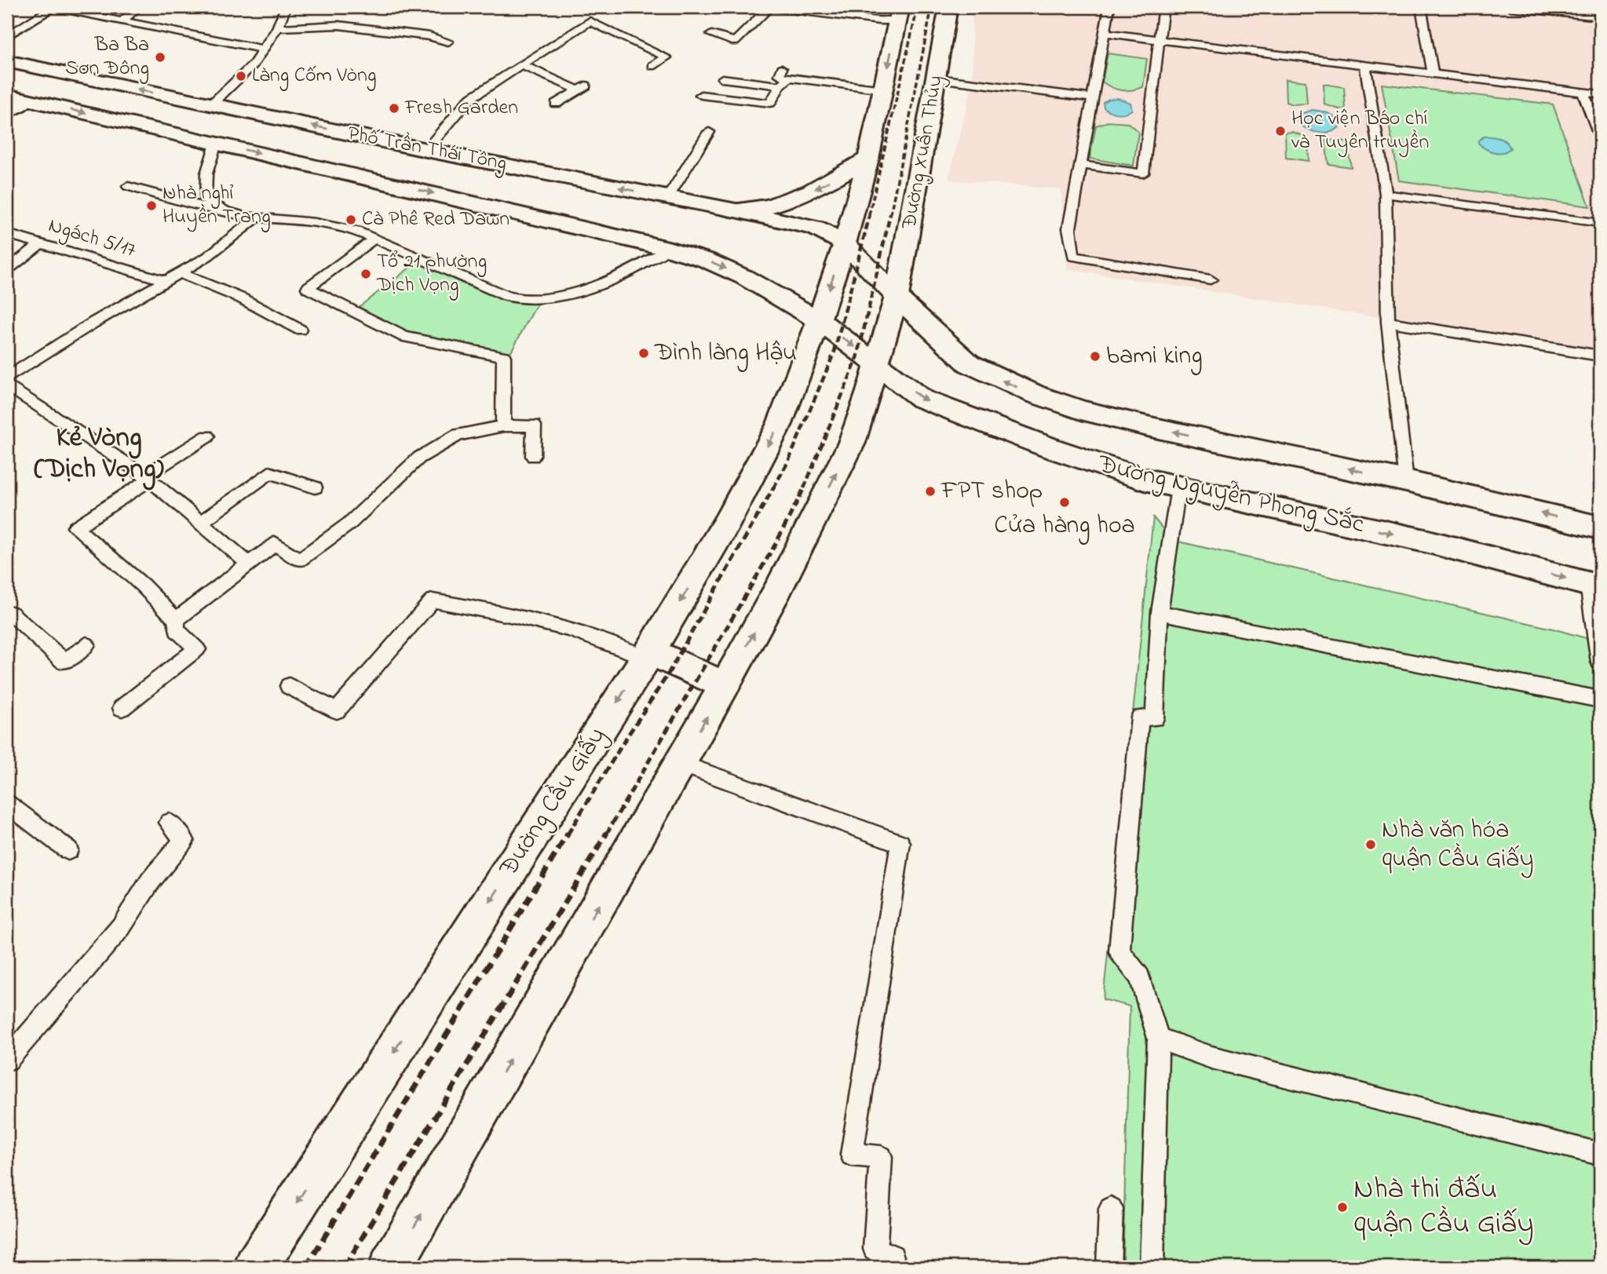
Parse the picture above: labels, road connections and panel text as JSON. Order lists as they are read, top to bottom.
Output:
{
  "streets": {
    "main road": [
      "Phố Trần Thái Tông",
      "Đường Xuân Thủy",
      "Đường Nguyễn Phong Sắc",
      "Đường Cầu Giấy"
    ],
    "lane": ["Ngách 5/17"]
  },
  "crossings": [
    ["Phố Trần Thái Tông", "Đường Xuân Thủy"],
    ["Phố Trần Thái Tông", "Đường Nguyễn Phong Sắc"],
    ["Phố Trần Thái Tông", "Đường Cầu Giấy"],
    ["Đường Xuân Thủy", "Đường Nguyễn Phong Sắc"],
    ["Đường Xuân Thủy", "Đường Cầu Giấy"],
    ["Đường Nguyễn Phong Sắc", "Đường Cầu Giấy"]
  ],
  "districts": ["Kẻ Vòng (Dịch Vọng)"],
  "places": [
    "Ba Ba Sơn Đông",
    "Làng Cốm Vòng",
    "Fresh Garden",
    "Học viện Báo chí và Tuyên truyền",
    "Nhà nghỉ Huyền Trang",
    "Cà Phê Red Dawn",
    "Tổ 21 phường Dịch Vọng",
    "Đình làng Hậu",
    "bami king",
    "FPT shop",
    "Cửa hàng hoa",
    "Nhà văn hóa quận Cầu Giấy",
    "Nhà thi đấu quận Cầu Giấy"
  ]
}
